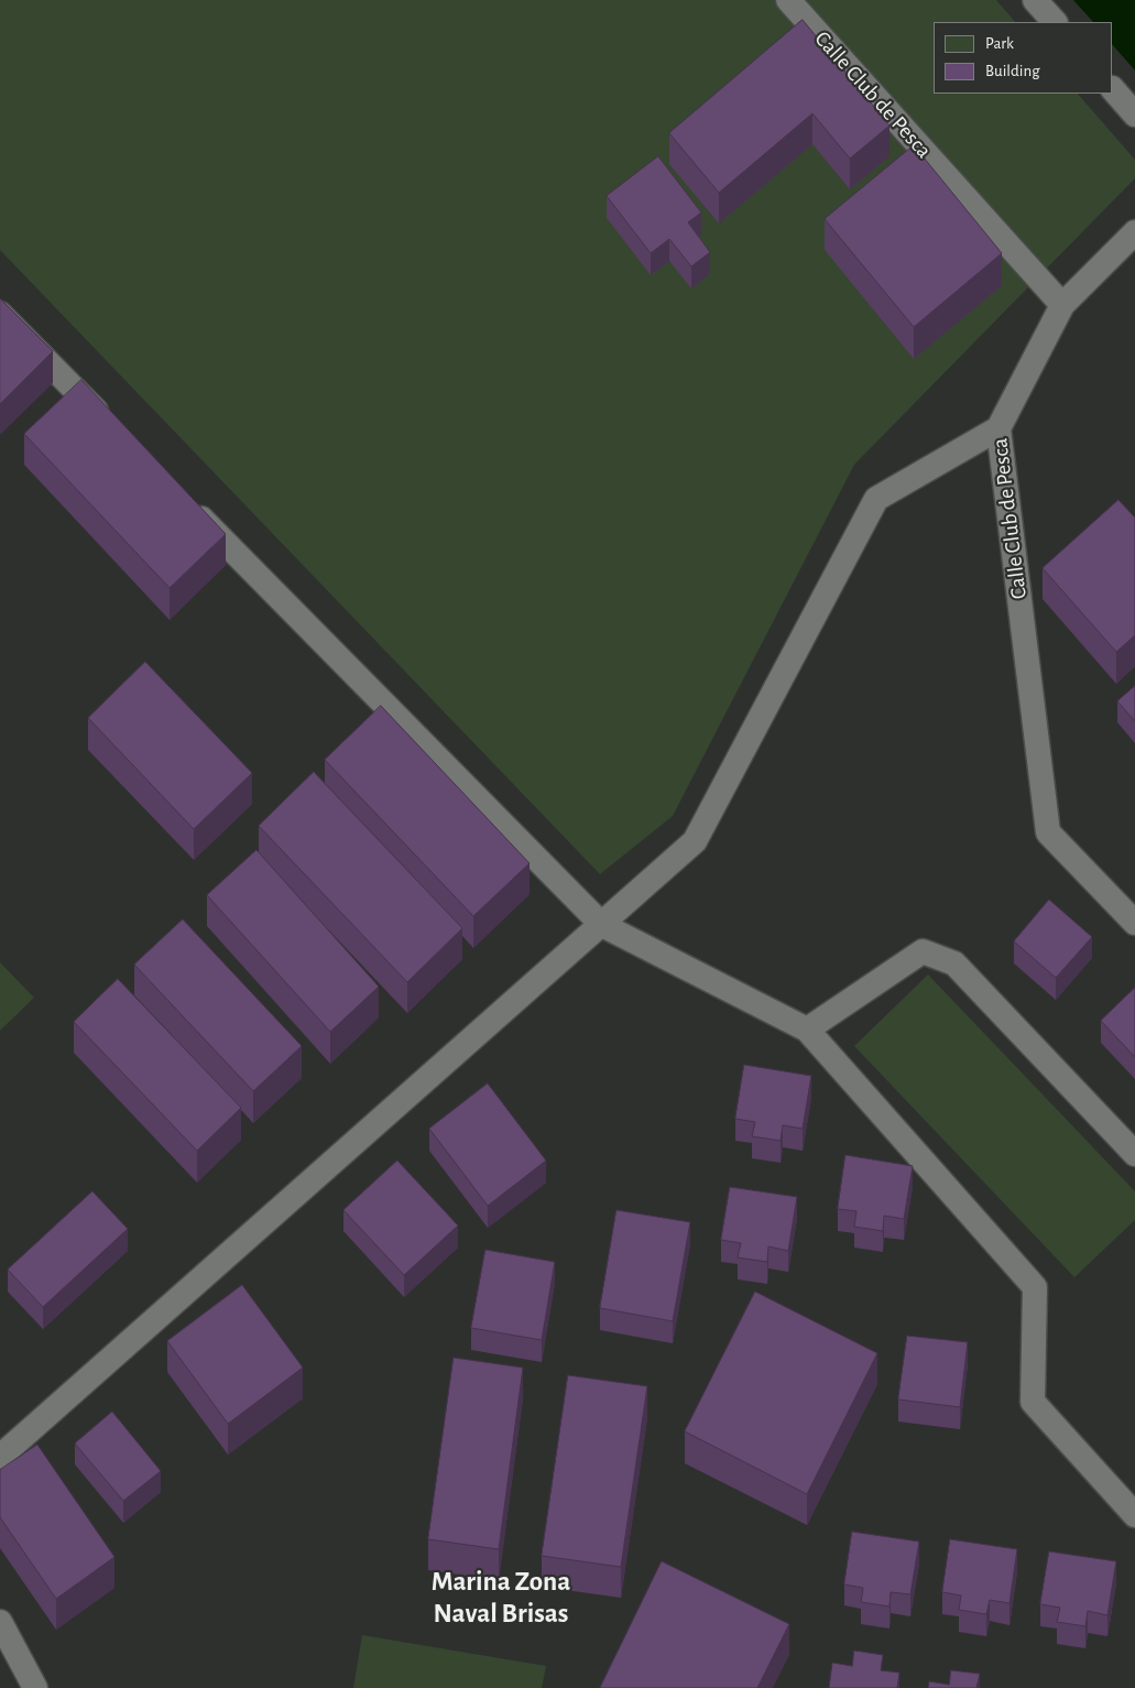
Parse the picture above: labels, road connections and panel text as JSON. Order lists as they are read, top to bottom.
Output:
{
  "streets": {
    "lane": ["Calle Club de Pesca"]
  },
  "districts": ["Marina Zona Naval Brisas"],
  "legend": ["Park", "Building"]
}
